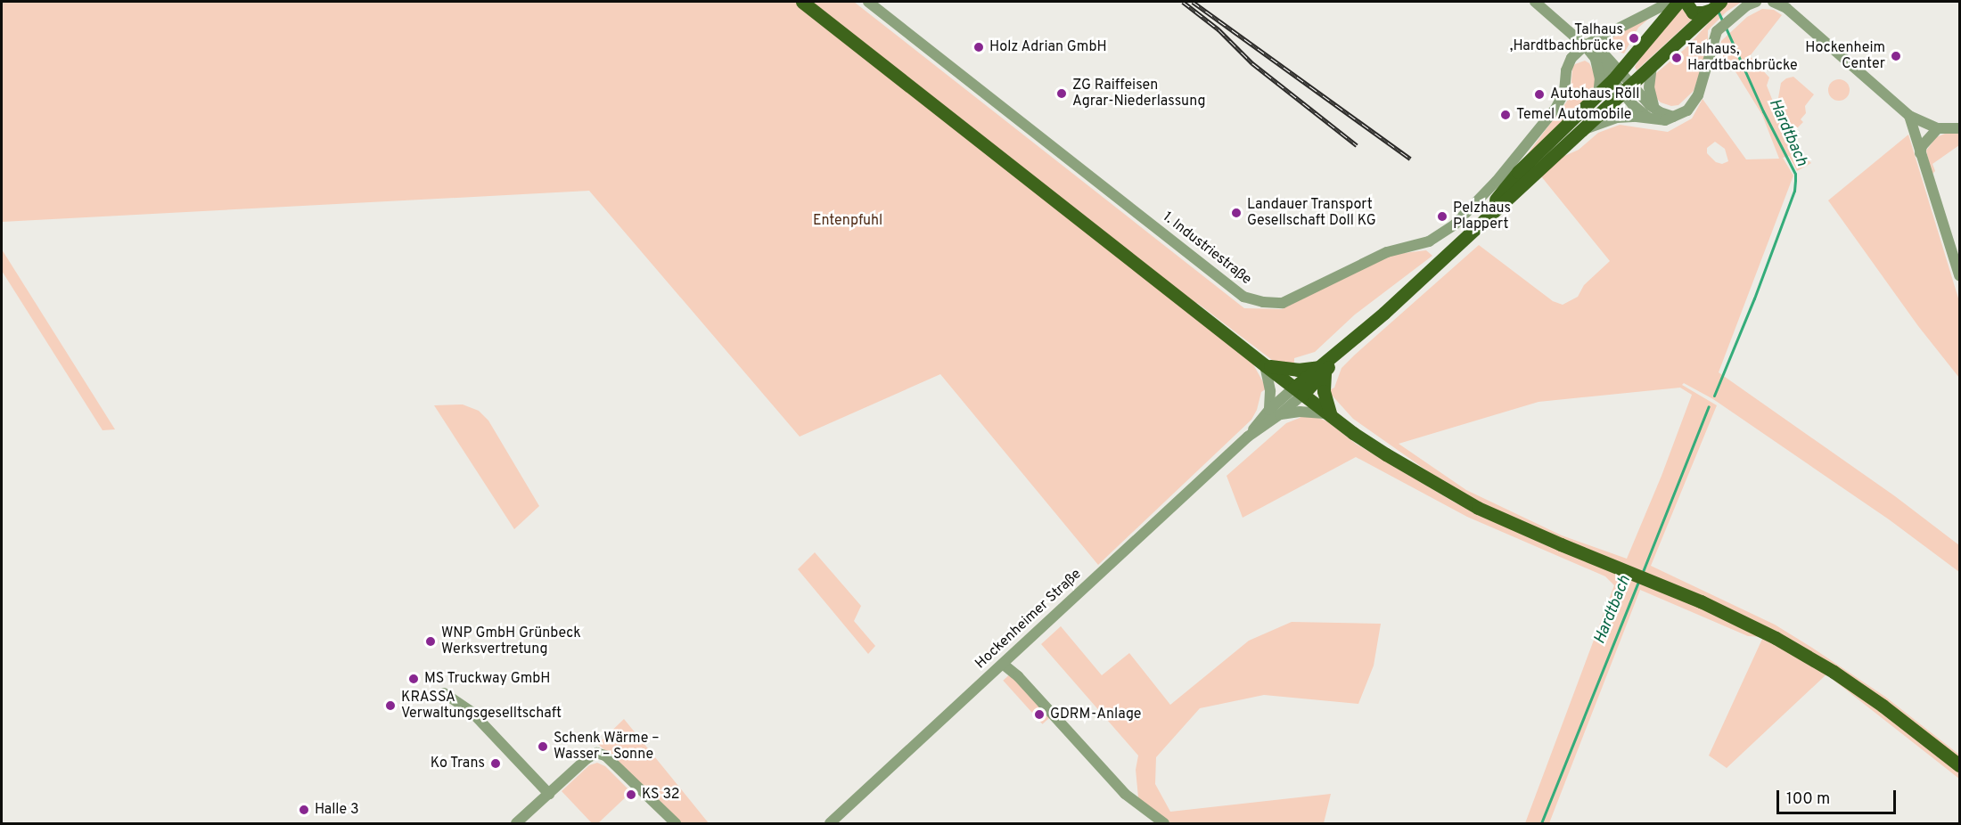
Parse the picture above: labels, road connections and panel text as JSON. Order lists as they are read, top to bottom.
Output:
{
  "streets": {
    "main road": ["Hockenheimer Straße"],
    "street": ["1. Industriestraße"]
  },
  "water": ["Hardtbach"],
  "parks": ["Entenpfuhl"],
  "places": [
    "Talhaus ,Hardtbachbrücke",
    "Holz Adrian GmbH",
    "Hockenheim Center",
    "Talhaus, Hardtbachbrücke",
    "ZG Raiffeisen Agrar-Niederlassung",
    "Autohaus Röll",
    "Temel Automobile",
    "Landauer Transport Gesellschaft Doll KG",
    "Pelzhaus Plappert",
    "WNP GmbH Grünbeck Werksvertretung",
    "MS Truckway GmbH",
    "KRASSA Verwaltungsgeselltschaft",
    "GDRM-Anlage",
    "Schenk Wärme – Wasser – Sonne",
    "Ko Trans",
    "KS 32",
    "Halle 3"
  ],
  "scale_bar": "100 m"
}
